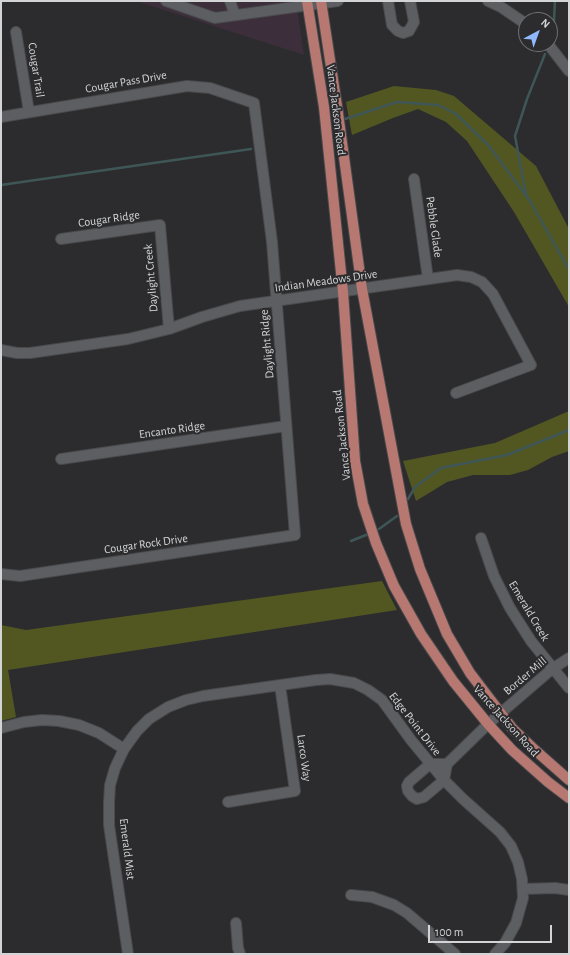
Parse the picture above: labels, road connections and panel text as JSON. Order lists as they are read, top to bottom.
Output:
{
  "streets": {
    "main road": ["Vance Jackson Road"],
    "street": [
      "Cougar Trail",
      "Cougar Pass Drive",
      "Cougar Ridge",
      "Pebble Glade",
      "Daylight Creek",
      "Indian Meadows Drive",
      "Daylight Ridge",
      "Encanto Ridge",
      "Cougar Rock Drive",
      "Emerald Creek",
      "Border Mill",
      "Edge Point Drive",
      "Larco Way",
      "Emerald Mist"
    ]
  },
  "crossings": [
    ["Cougar Trail", "Cougar Pass Drive"],
    ["Cougar Pass Drive", "Daylight Ridge"],
    ["Vance Jackson Road", "Indian Meadows Drive"],
    ["Vance Jackson Road", "Border Mill"],
    ["Cougar Ridge", "Daylight Creek"],
    ["Pebble Glade", "Indian Meadows Drive"],
    ["Daylight Creek", "Indian Meadows Drive"],
    ["Indian Meadows Drive", "Daylight Ridge"],
    ["Daylight Ridge", "Encanto Ridge"],
    ["Daylight Ridge", "Cougar Rock Drive"],
    ["Emerald Creek", "Border Mill"],
    ["Edge Point Drive", "Larco Way"],
    ["Edge Point Drive", "Emerald Mist"]
  ],
  "scale_bar": "100 m",
  "north": "top right"
}
